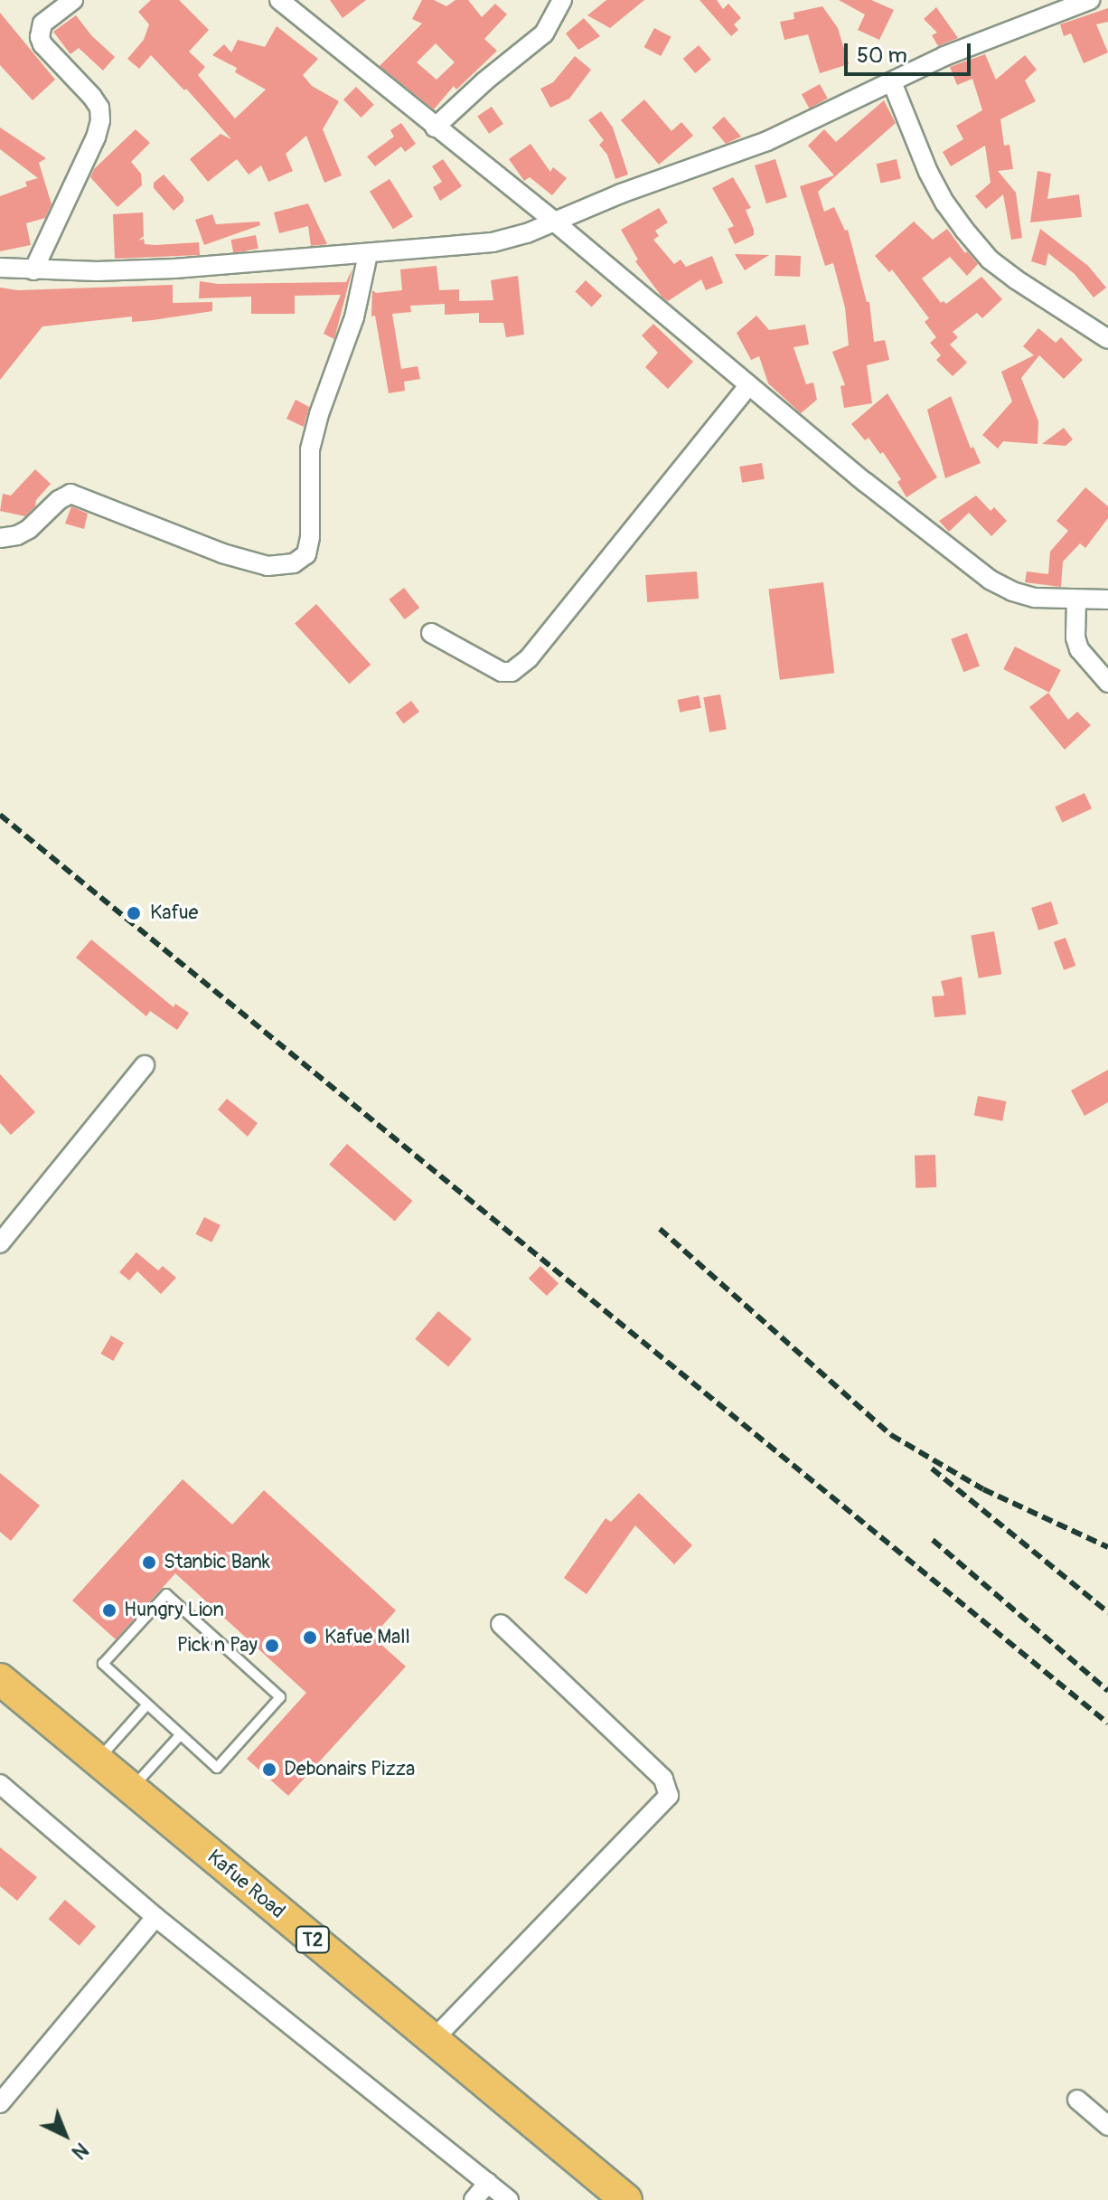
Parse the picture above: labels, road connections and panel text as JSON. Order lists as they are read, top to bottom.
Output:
{
  "streets": {
    "highway": ["Kafue Road", "T2"]
  },
  "places": [
    "Kafue",
    "Stanbic Bank",
    "Hungry Lion",
    "Kafue Mall",
    "Pick n Pay",
    "Debonairs Pizza"
  ],
  "scale_bar": "50 m",
  "north": "bottom right"
}
